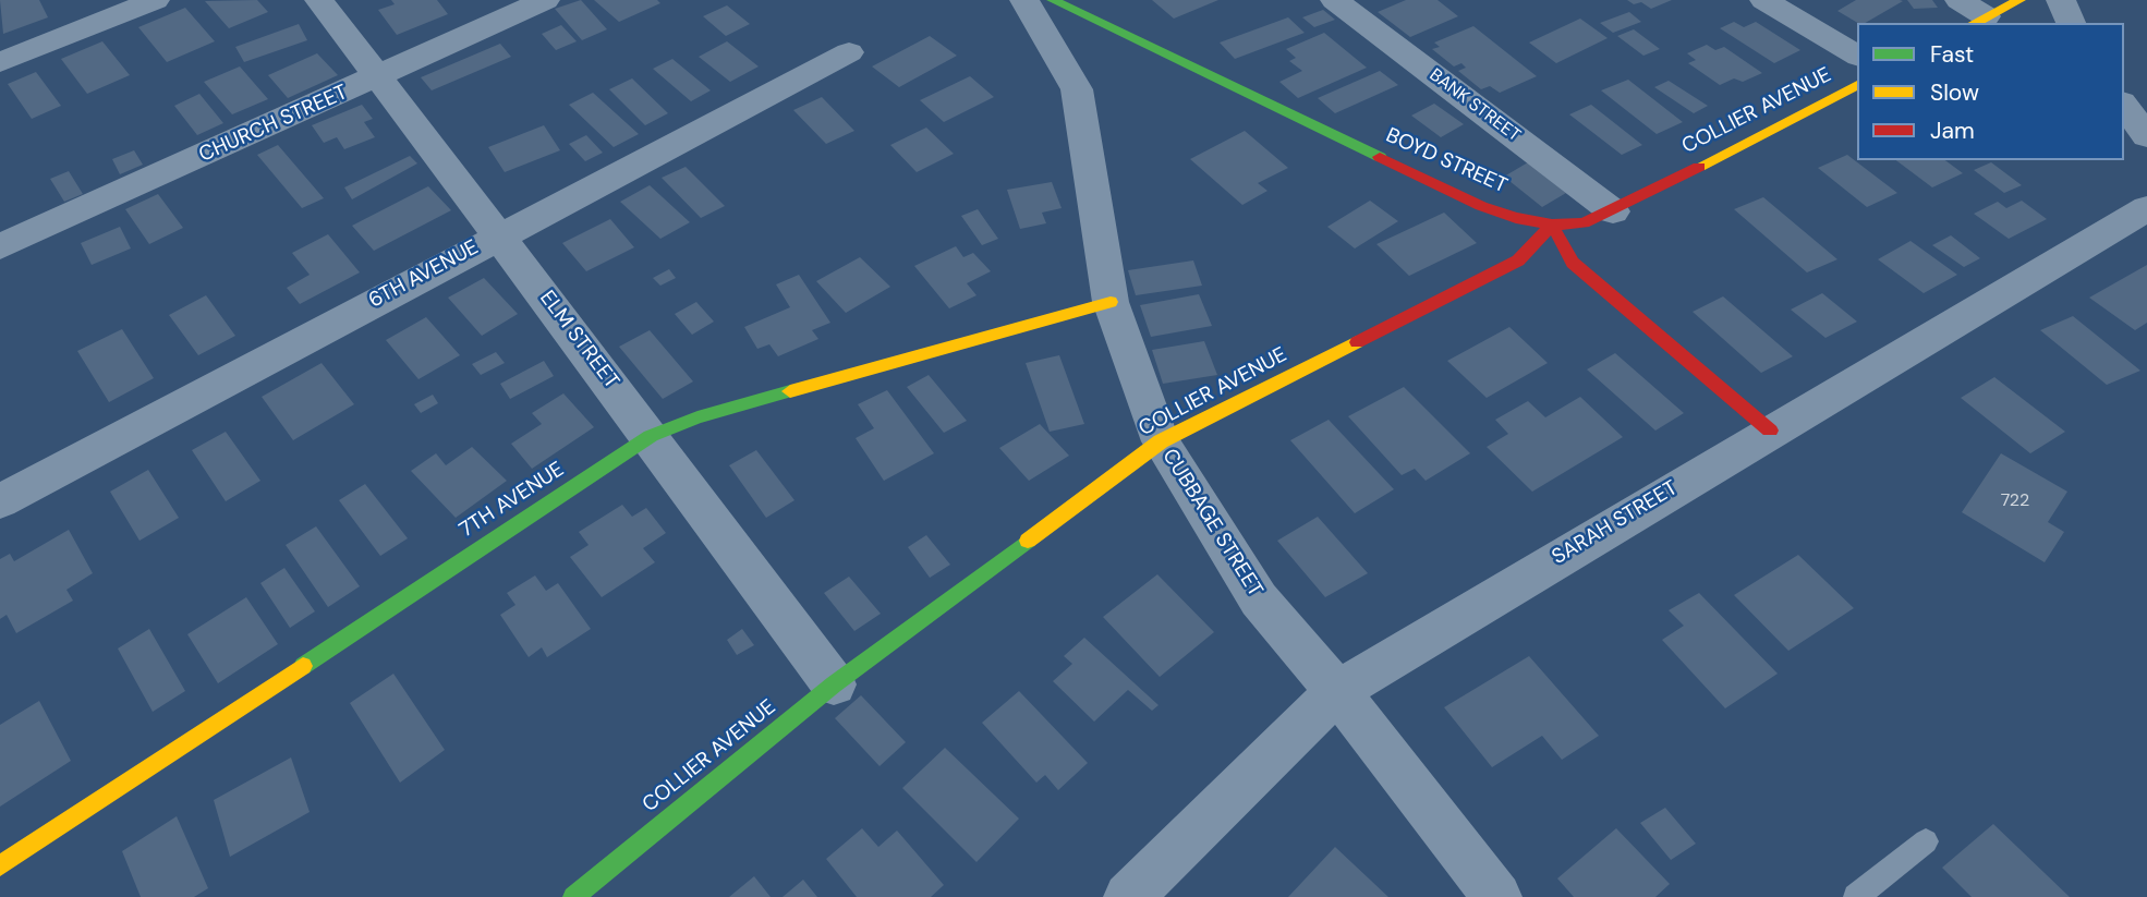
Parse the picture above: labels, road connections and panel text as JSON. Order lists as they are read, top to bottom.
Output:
{
  "streets": {
    "street": [
      "BANK STREET",
      "COLLIER AVENUE",
      "CHURCH STREET",
      "BOYD STREET",
      "6TH AVENUE",
      "ELM STREET",
      "7TH AVENUE",
      "CUBBAGE STREET",
      "SARAH STREET"
    ]
  },
  "crossings": [
    ["BANK STREET", "COLLIER AVENUE"],
    ["COLLIER AVENUE", "BOYD STREET"],
    ["COLLIER AVENUE", "ELM STREET"],
    ["COLLIER AVENUE", "CUBBAGE STREET"],
    ["CHURCH STREET", "ELM STREET"],
    ["6TH AVENUE", "ELM STREET"],
    ["ELM STREET", "7TH AVENUE"],
    ["7TH AVENUE", "CUBBAGE STREET"],
    ["CUBBAGE STREET", "SARAH STREET"]
  ],
  "house_numbers": ["722"],
  "legend": ["Fast", "Slow", "Jam"]
}
